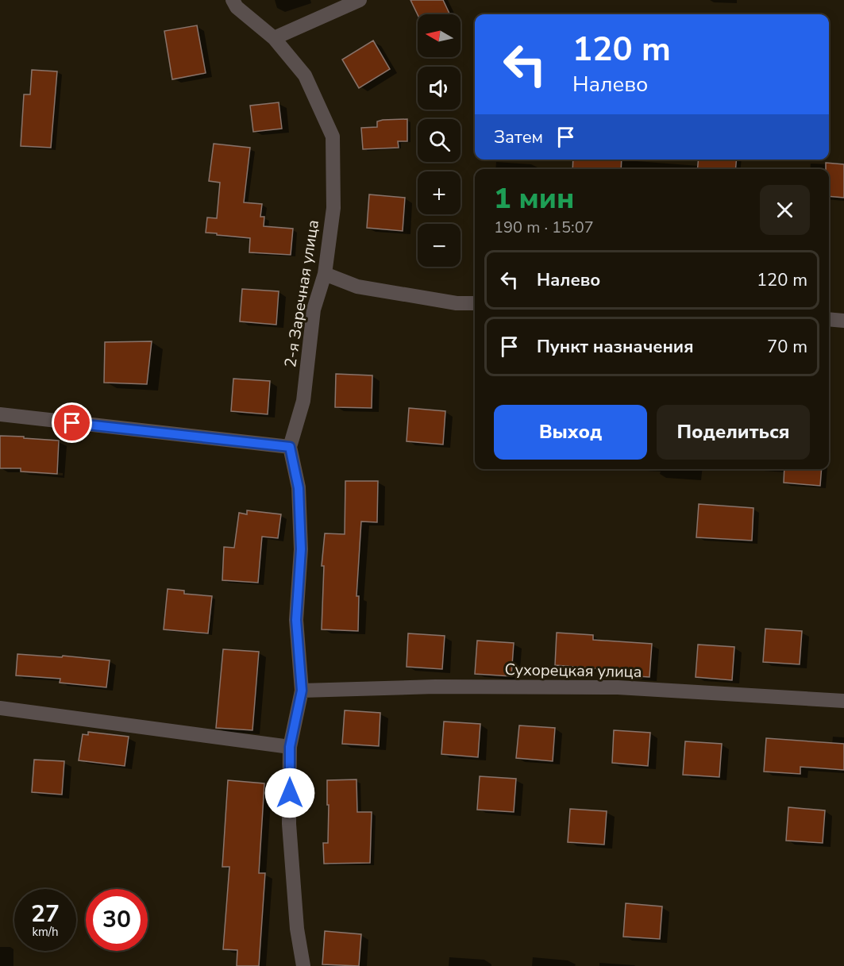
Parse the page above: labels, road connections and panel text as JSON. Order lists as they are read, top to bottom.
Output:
{
  "streets": {
    "street": ["2-я Заречная улица", "Сухорецкая улица"]
  },
  "crossings": [
    ["2-я Заречная улица", "Сухорецкая улица"]
  ],
  "north": "left",
  "page": {
    "map_buttons": ["+", "−"],
    "turn": ["120 m", "Налево"],
    "then": "Затем",
    "heading": ["1 мин", "190 m · 15:07"],
    "list": [
      {
        "name": "Налево",
        "value": "120 m"
      },
      {
        "name": "Пункт назначения",
        "value": "70 m"
      }
    ],
    "buttons": ["Выход", "Поделиться"],
    "speed": "27 km/h",
    "limit": "30"
  }
}
